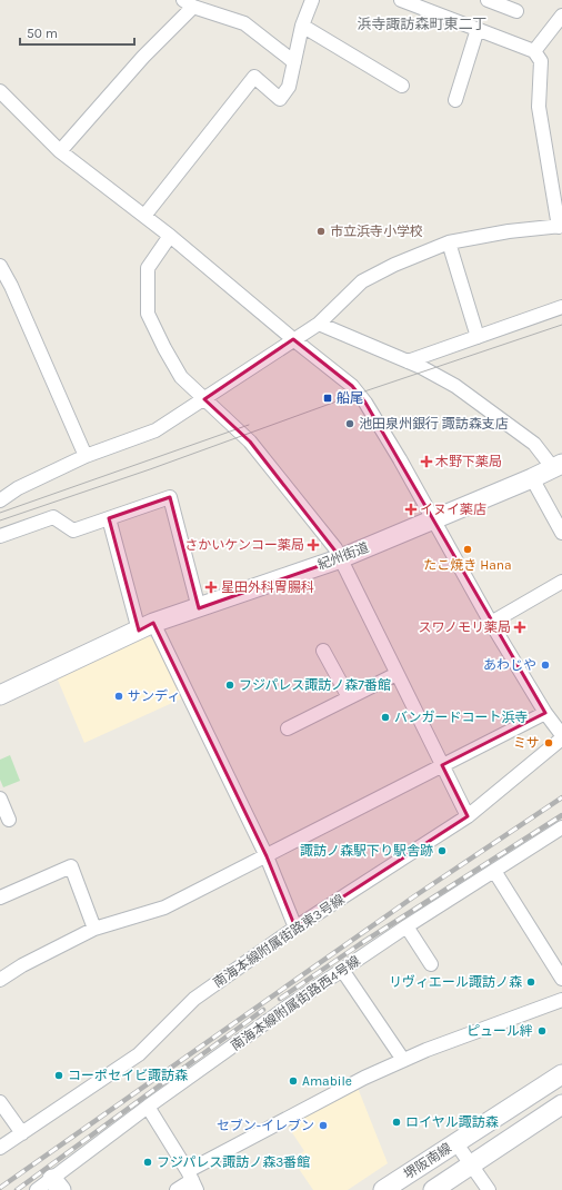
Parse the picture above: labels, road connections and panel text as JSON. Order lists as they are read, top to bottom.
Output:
{
  "streets": {
    "street": [
      "紀州街道",
      "南海本線附属街路東3号線",
      "南海本線附属街路西4号線",
      "堺阪南線"
    ]
  },
  "districts": ["浜寺諏訪森町東二丁"],
  "places": {
    "other": [
      "市立浜寺小学校",
      "池田泉州銀行 諏訪森支店",
      "たこ焼き Hana",
      "あわじや",
      "フジパレス諏訪ノ森7番館",
      "サンディ",
      "バンガードコート浜寺",
      "ミサ",
      "諏訪ノ森駅下り駅舎跡",
      "リヴィエール諏訪ノ森",
      "ピュール絆",
      "コーポセイビ諏訪森",
      "Amabile",
      "ロイヤル諏訪森",
      "セブン-イレブン",
      "フジパレス諏訪ノ森3番館"
    ],
    "transit": ["船尾"],
    "health": [
      "木野下薬局",
      "イヌイ薬店",
      "さかいケンコー薬局",
      "星田外科胃腸科",
      "スワノモリ薬局"
    ]
  },
  "scale_bar": "50 m"
}
